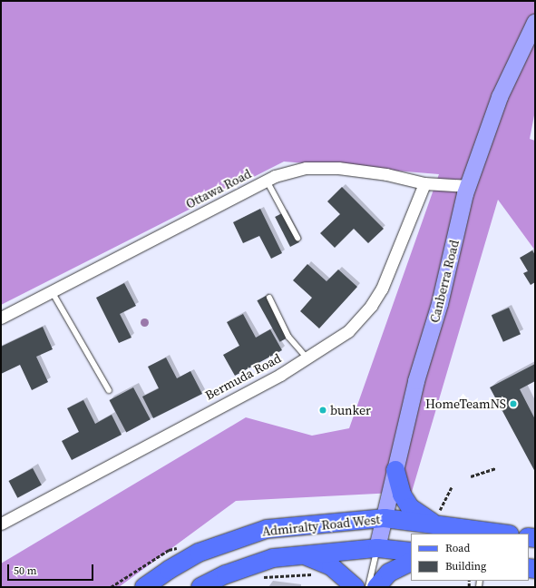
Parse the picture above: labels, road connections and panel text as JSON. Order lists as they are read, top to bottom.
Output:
{
  "streets": {
    "main road": ["Canberra Road", "Admiralty Road West"],
    "street": ["Ottawa Road", "Bermuda Road"]
  },
  "crossings": [
    ["Ottawa Road", "Canberra Road"],
    ["Ottawa Road", "Bermuda Road"],
    ["Canberra Road", "Admiralty Road West"]
  ],
  "places": ["HomeTeamNS", "bunker"],
  "legend": ["Road", "Building"],
  "scale_bar": "50 m"
}
